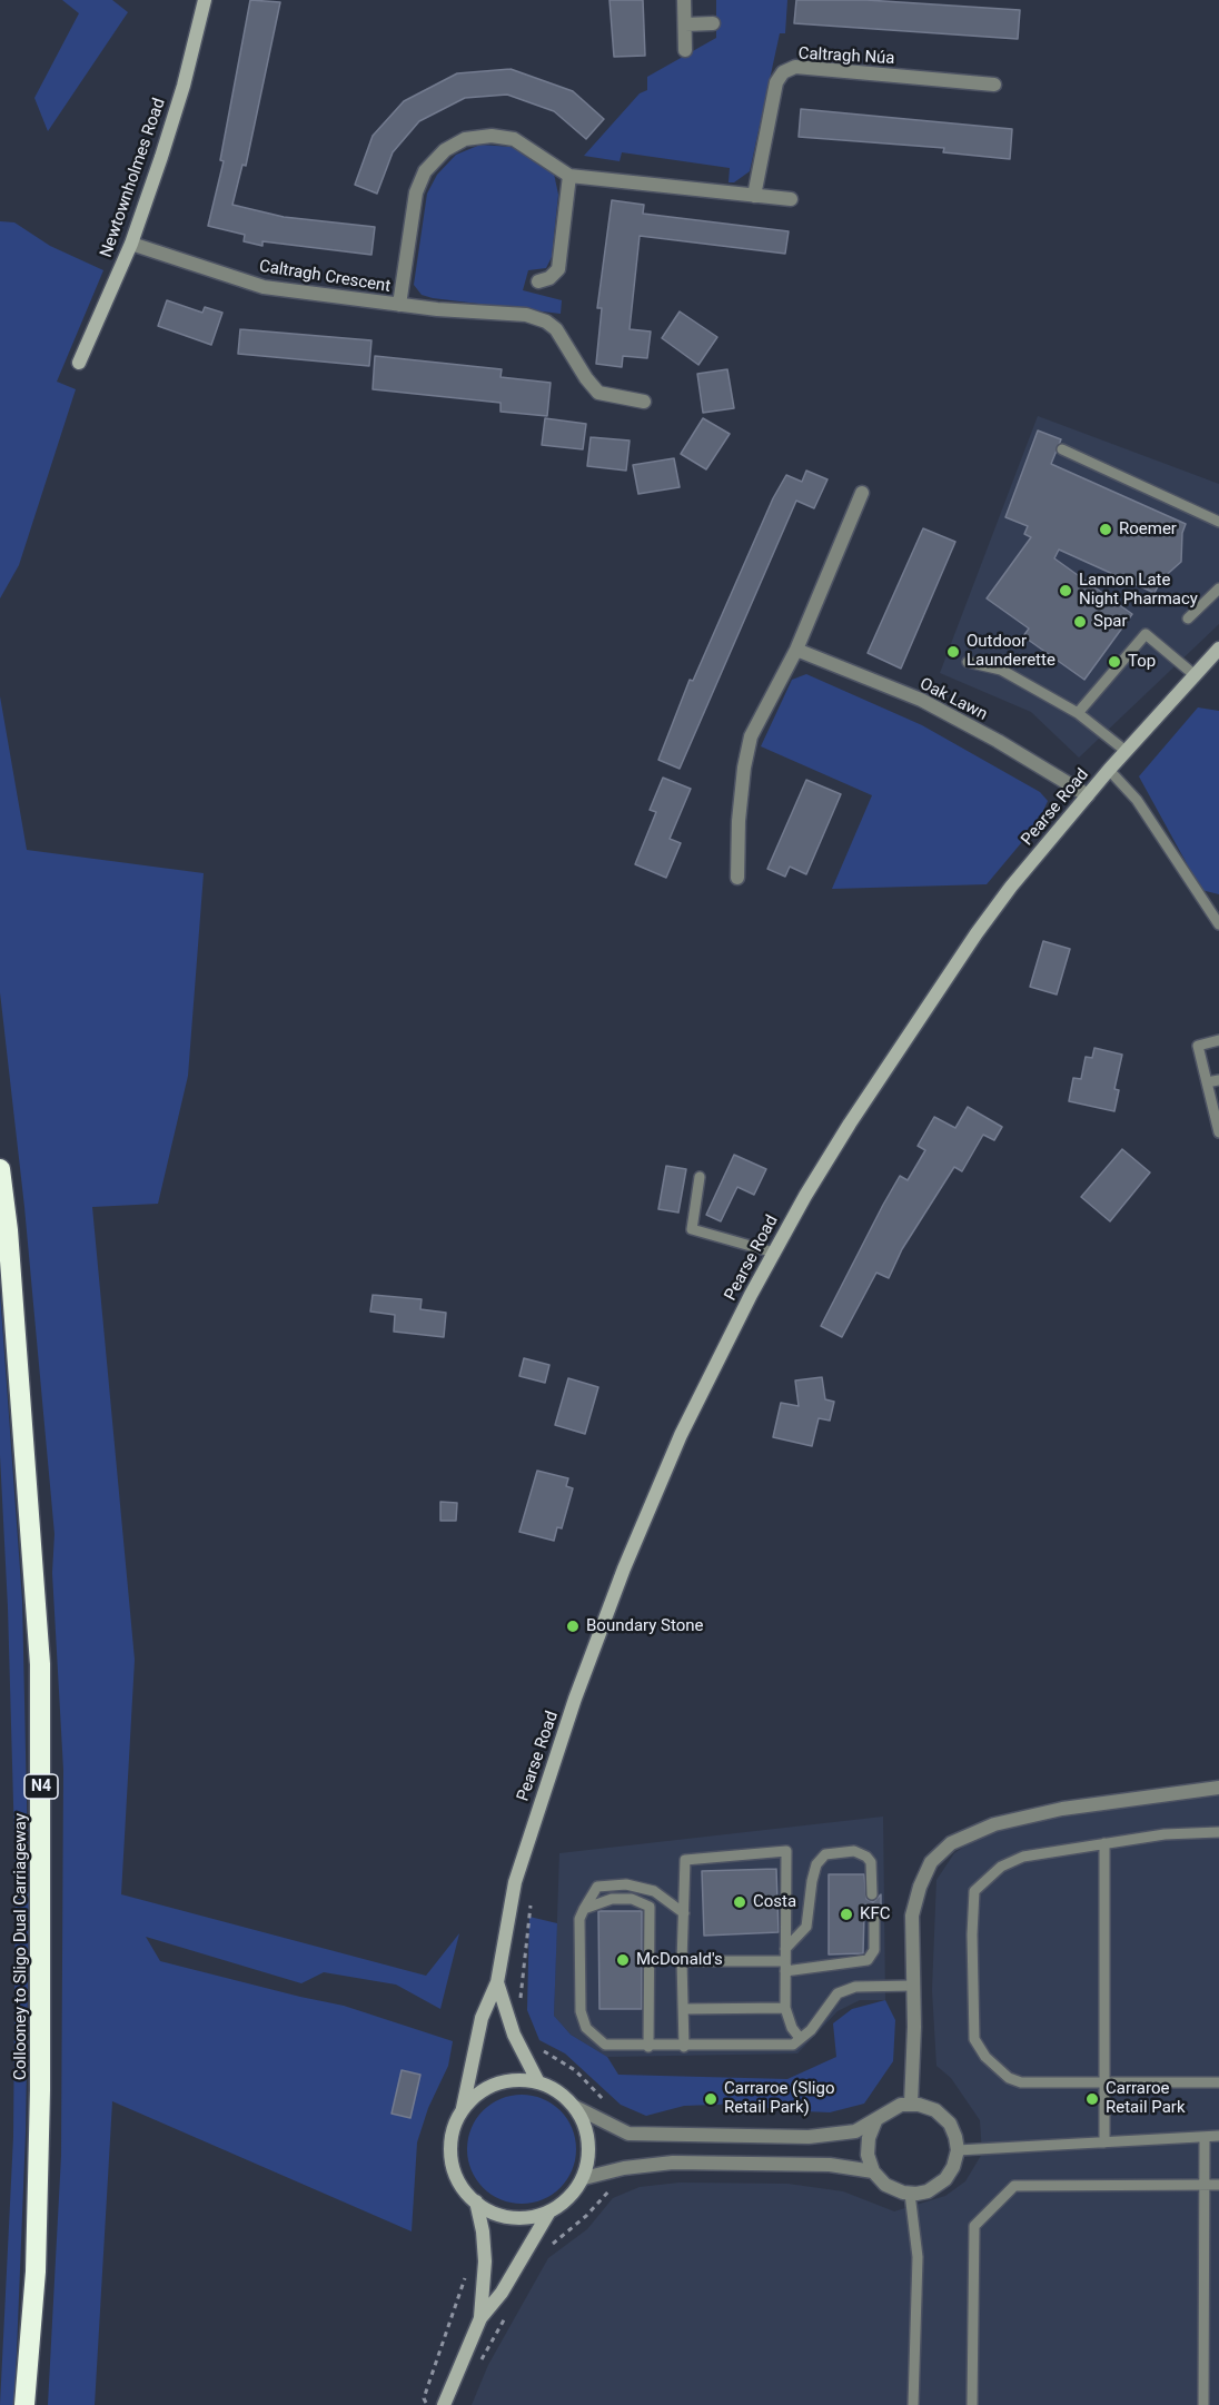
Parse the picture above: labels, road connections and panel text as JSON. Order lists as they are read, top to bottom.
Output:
{
  "streets": {
    "highway": ["N4", "Collooney to Sligo Dual Carriageway"],
    "main road": ["Newtownholmes Road", "Pearse Road"],
    "street": ["Caltragh Núa", "Caltragh Crescent", "Oak Lawn"]
  },
  "crossings": [
    ["Caltragh Núa", "Caltragh Crescent"],
    ["Newtownholmes Road", "Caltragh Crescent"],
    ["Oak Lawn", "Pearse Road"]
  ],
  "places": [
    "Roemer",
    "Lannon Late Night Pharmacy",
    "Spar",
    "Outdoor Launderette",
    "Top",
    "Boundary Stone",
    "Costa",
    "KFC",
    "McDonald's",
    "Carraroe (Sligo Retail Park)",
    "Carraroe Retail Park"
  ]
}
